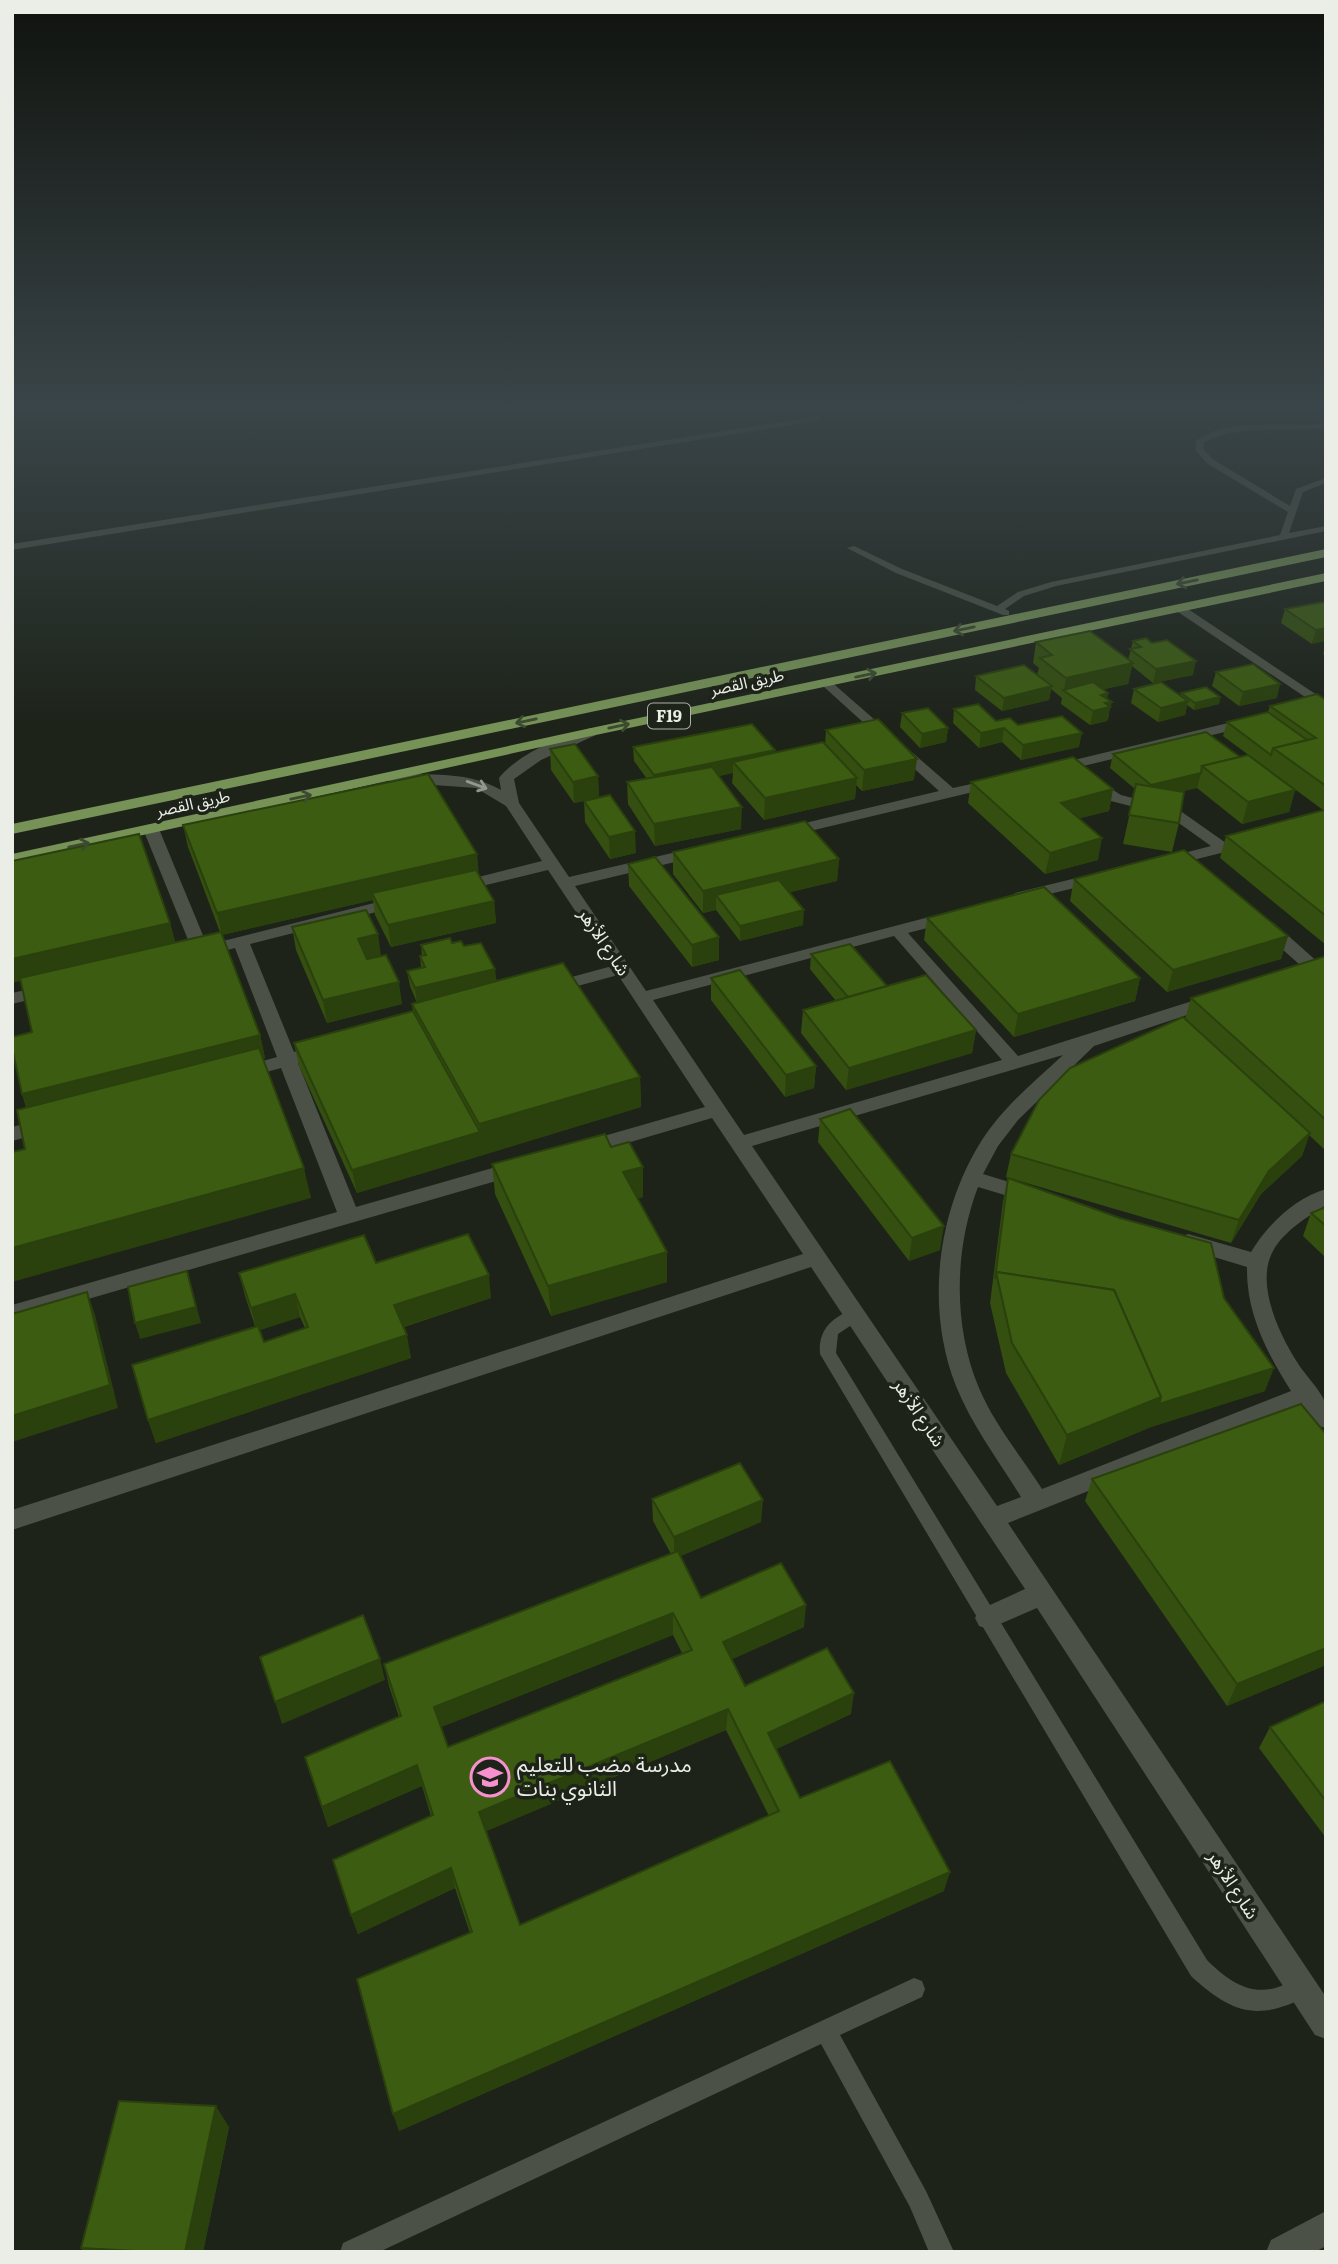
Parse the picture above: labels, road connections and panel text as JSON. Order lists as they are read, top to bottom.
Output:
{
  "streets": {
    "main road": ["طريق القصر", "F19"],
    "street": ["شارع الأزهر"]
  },
  "crossings": [
    ["طريق القصر", "شارع الأزهر"]
  ],
  "places": {
    "school or university": ["مدرسة مضب للتعليم الثانوي بنات"]
  }
}
